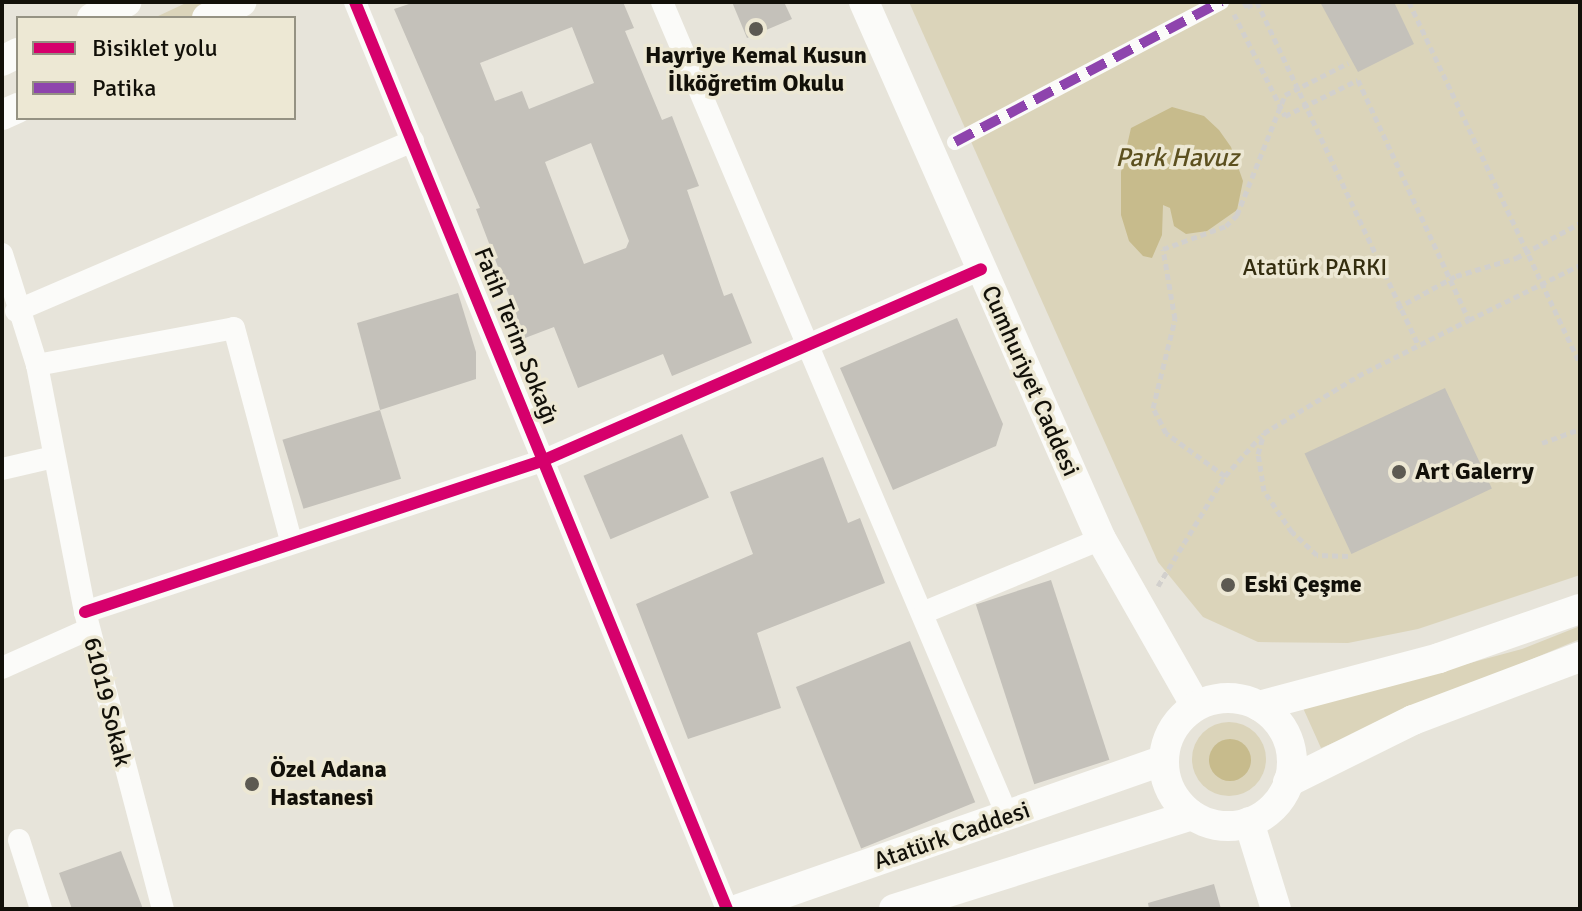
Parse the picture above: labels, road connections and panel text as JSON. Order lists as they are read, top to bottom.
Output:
{
  "streets": {
    "main road": ["Cumhuriyet Caddesi", "Atatürk Caddesi"],
    "street": ["Fatih Terim Sokağı", "61019 Sokak"]
  },
  "crossings": [
    ["Cumhuriyet Caddesi", "Atatürk Caddesi"]
  ],
  "water": ["Park Havuz"],
  "parks": ["Atatürk PARKI"],
  "places": [
    "Hayriye Kemal Kusun İlköğretim Okulu",
    "Art Galerry",
    "Eski Çeşme",
    "Özel Adana Hastanesi"
  ],
  "legend": ["Bisiklet yolu", "Patika"]
}
